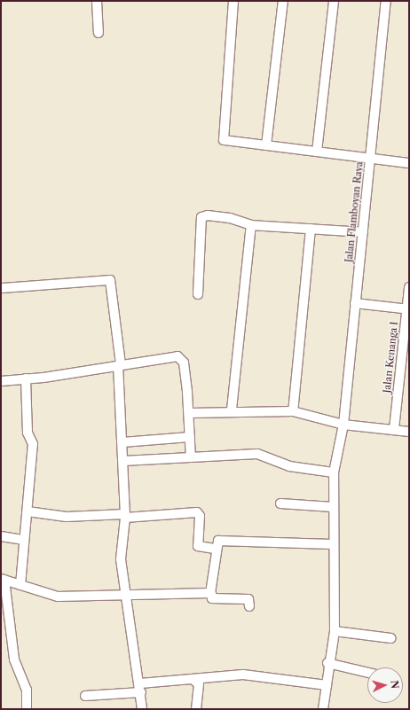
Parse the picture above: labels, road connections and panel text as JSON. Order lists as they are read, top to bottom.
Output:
{
  "streets": {
    "street": ["Jalan Flamboyan Raya", "Jalan Kenanga I"]
  },
  "north": "right"
}
